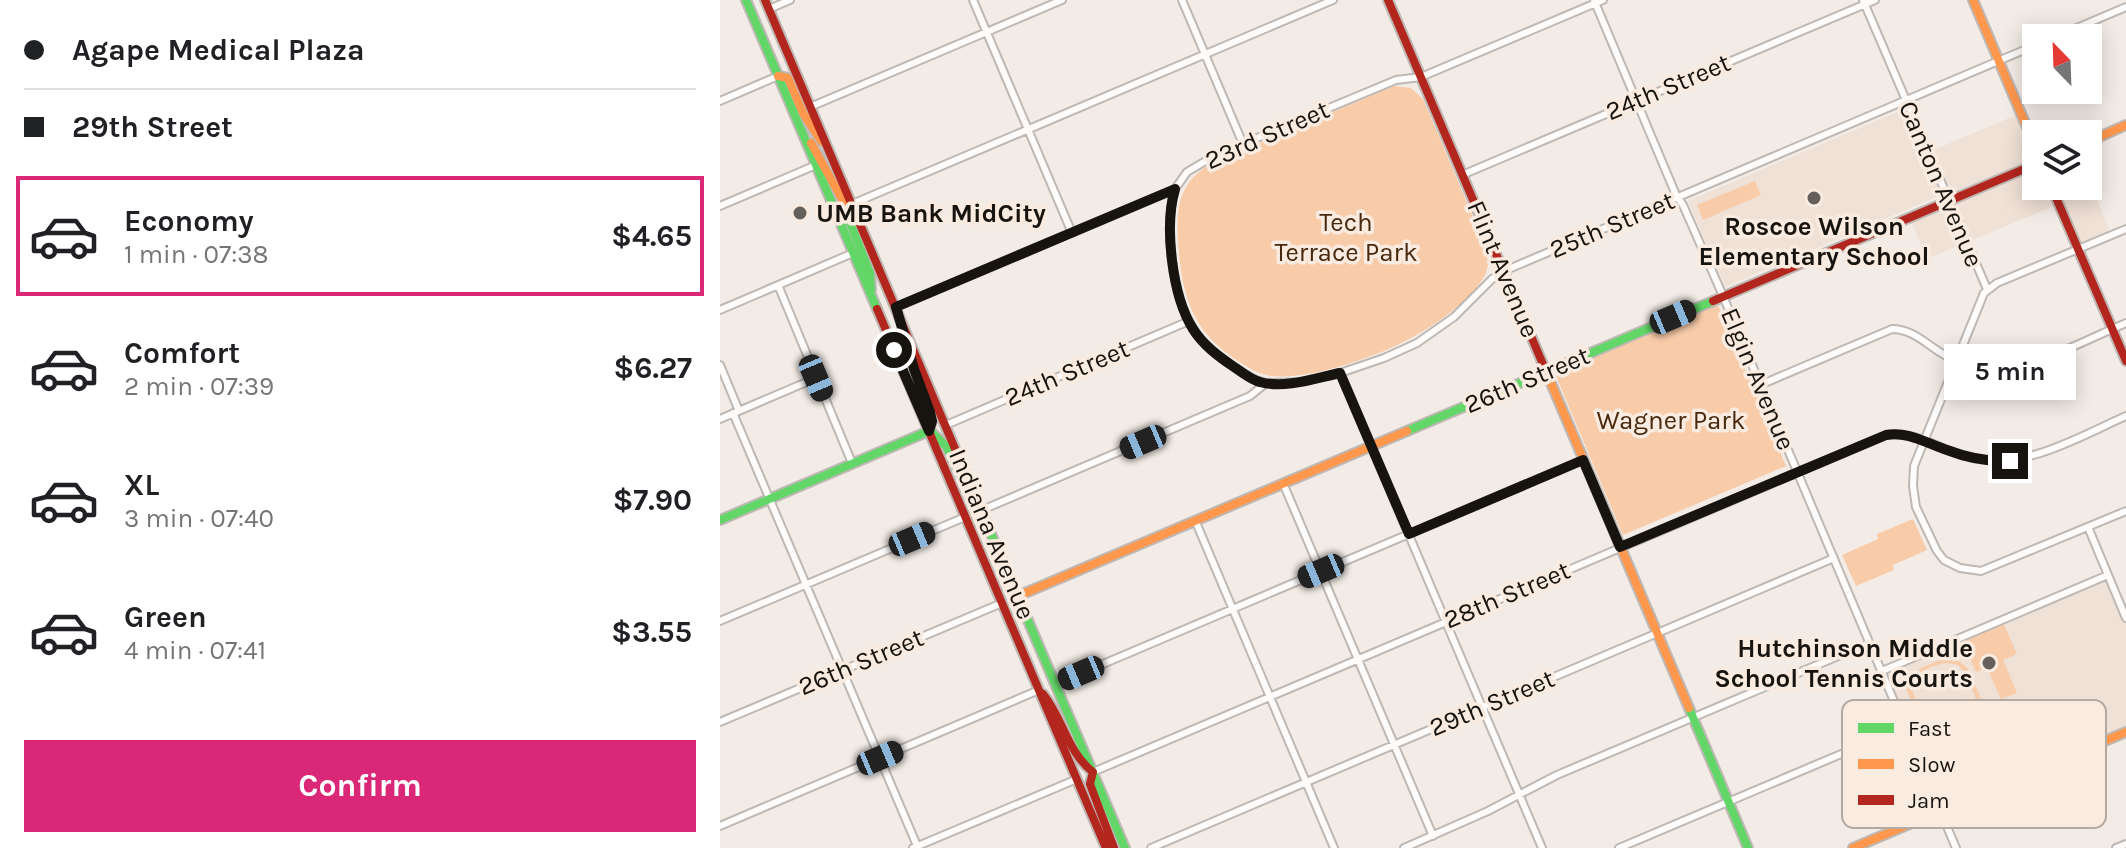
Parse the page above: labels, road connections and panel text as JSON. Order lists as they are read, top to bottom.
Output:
{
  "streets": {
    "street": [
      "24th Street",
      "23rd Street",
      "Canton Avenue",
      "25th Street",
      "Flint Avenue",
      "Elgin Avenue",
      "26th Street",
      "Indiana Avenue",
      "28th Street",
      "29th Street"
    ]
  },
  "crossings": [
    ["24th Street", "Canton Avenue"],
    ["24th Street", "Flint Avenue"],
    ["24th Street", "Elgin Avenue"],
    ["24th Street", "Indiana Avenue"],
    ["23rd Street", "Flint Avenue"],
    ["23rd Street", "Elgin Avenue"],
    ["23rd Street", "Indiana Avenue"],
    ["Canton Avenue", "25th Street"],
    ["Canton Avenue", "26th Street"],
    ["Canton Avenue", "28th Street"],
    ["25th Street", "Flint Avenue"],
    ["25th Street", "Elgin Avenue"],
    ["25th Street", "Indiana Avenue"],
    ["Flint Avenue", "26th Street"],
    ["Flint Avenue", "28th Street"],
    ["Flint Avenue", "29th Street"],
    ["Elgin Avenue", "26th Street"],
    ["Elgin Avenue", "28th Street"],
    ["Elgin Avenue", "29th Street"],
    ["26th Street", "Indiana Avenue"],
    ["Indiana Avenue", "28th Street"]
  ],
  "parks": ["Tech Terrace Park", "Wagner Park"],
  "places": ["Roscoe Wilson Elementary School", "UMB Bank MidCity", "Hutchinson Middle School Tennis Courts"],
  "legend": ["Fast", "Slow", "Jam"],
  "north": "top left",
  "page": {
    "banner": ["Agape Medical Plaza", "29th Street"],
    "list": [
      {
        "name": "Economy",
        "note": "1 min · 07:38",
        "value": "$4.65"
      },
      {
        "name": "Comfort",
        "note": "2 min · 07:39",
        "value": "$6.27"
      },
      {
        "name": "XL",
        "note": "3 min · 07:40",
        "value": "$7.90"
      },
      {
        "name": "Green",
        "note": "4 min · 07:41",
        "value": "$3.55"
      }
    ],
    "bubble": "5 min",
    "buttons": "Confirm"
  }
}
